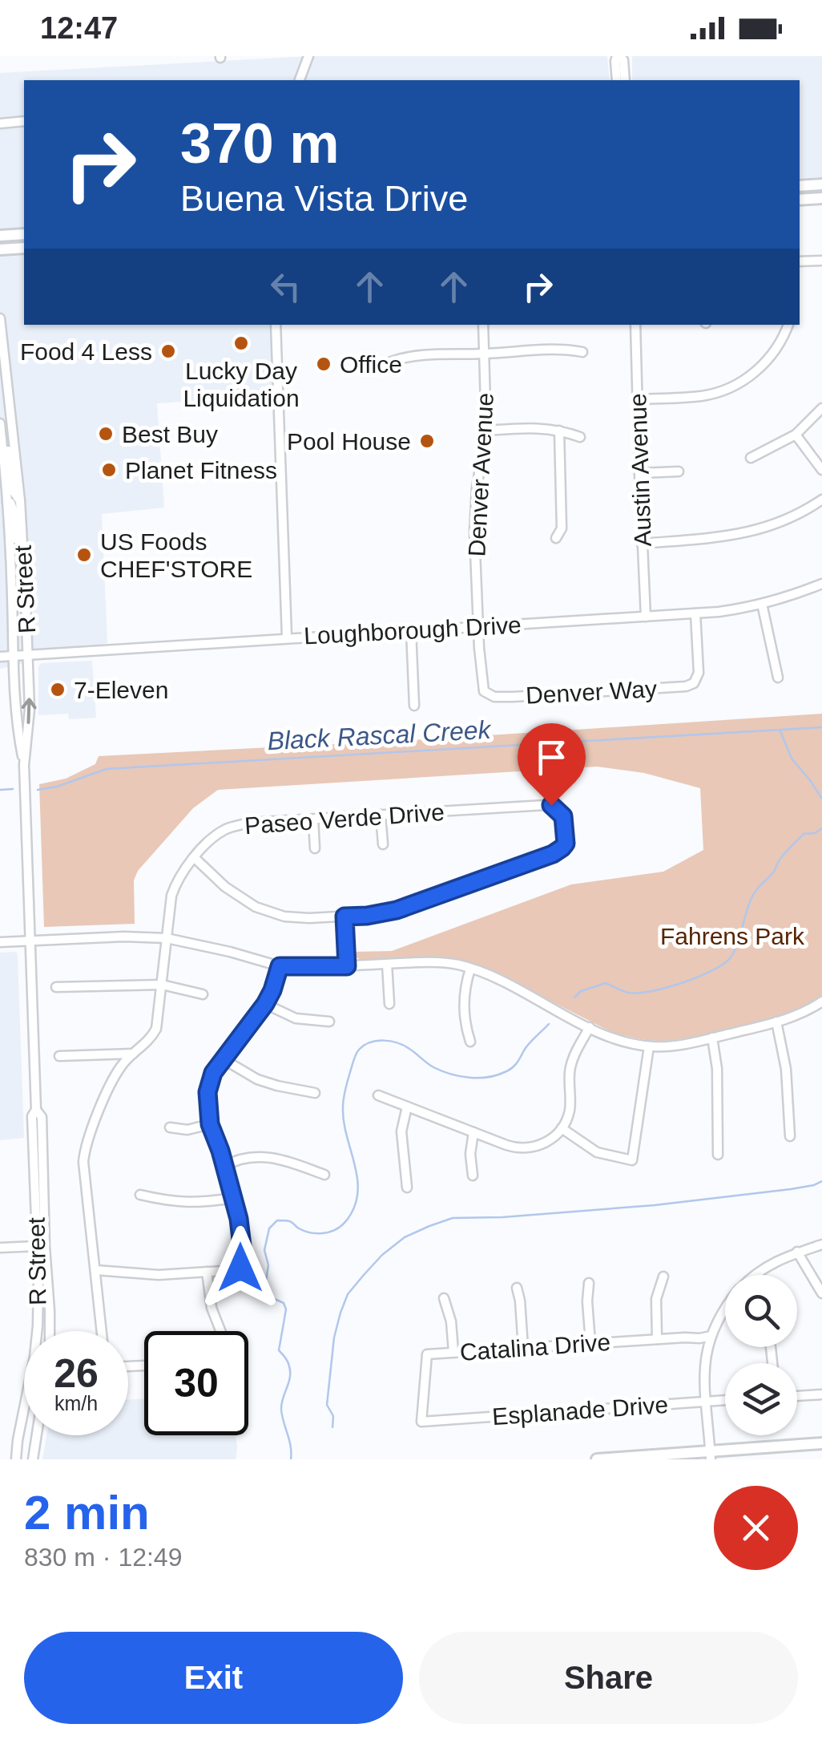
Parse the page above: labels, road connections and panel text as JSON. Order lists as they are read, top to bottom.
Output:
{
  "streets": {
    "street": [
      "Austin Avenue",
      "Denver Avenue",
      "R Street",
      "Loughborough Drive",
      "Denver Way",
      "Paseo Verde Drive",
      "Catalina Drive",
      "Esplanade Drive"
    ]
  },
  "crossings": [
    ["Austin Avenue", "Loughborough Drive"],
    ["Denver Avenue", "Loughborough Drive"],
    ["Denver Avenue", "Denver Way"],
    ["R Street", "Loughborough Drive"],
    ["Loughborough Drive", "Denver Way"],
    ["Catalina Drive", "Esplanade Drive"]
  ],
  "water": ["Black Rascal Creek"],
  "parks": ["Fahrens Park"],
  "places": [
    "Lucky Day Liquidation",
    "Food 4 Less",
    "Office",
    "Best Buy",
    "Pool House",
    "Planet Fitness",
    "US Foods CHEF'STORE",
    "7-Eleven"
  ],
  "page": {
    "status": "12:47",
    "turn": ["370 m", "Buena Vista Drive"],
    "speed": "26 km/h",
    "limit": "30",
    "heading": ["2 min", "830 m · 12:49"],
    "buttons": ["Exit", "Share"]
  }
}
